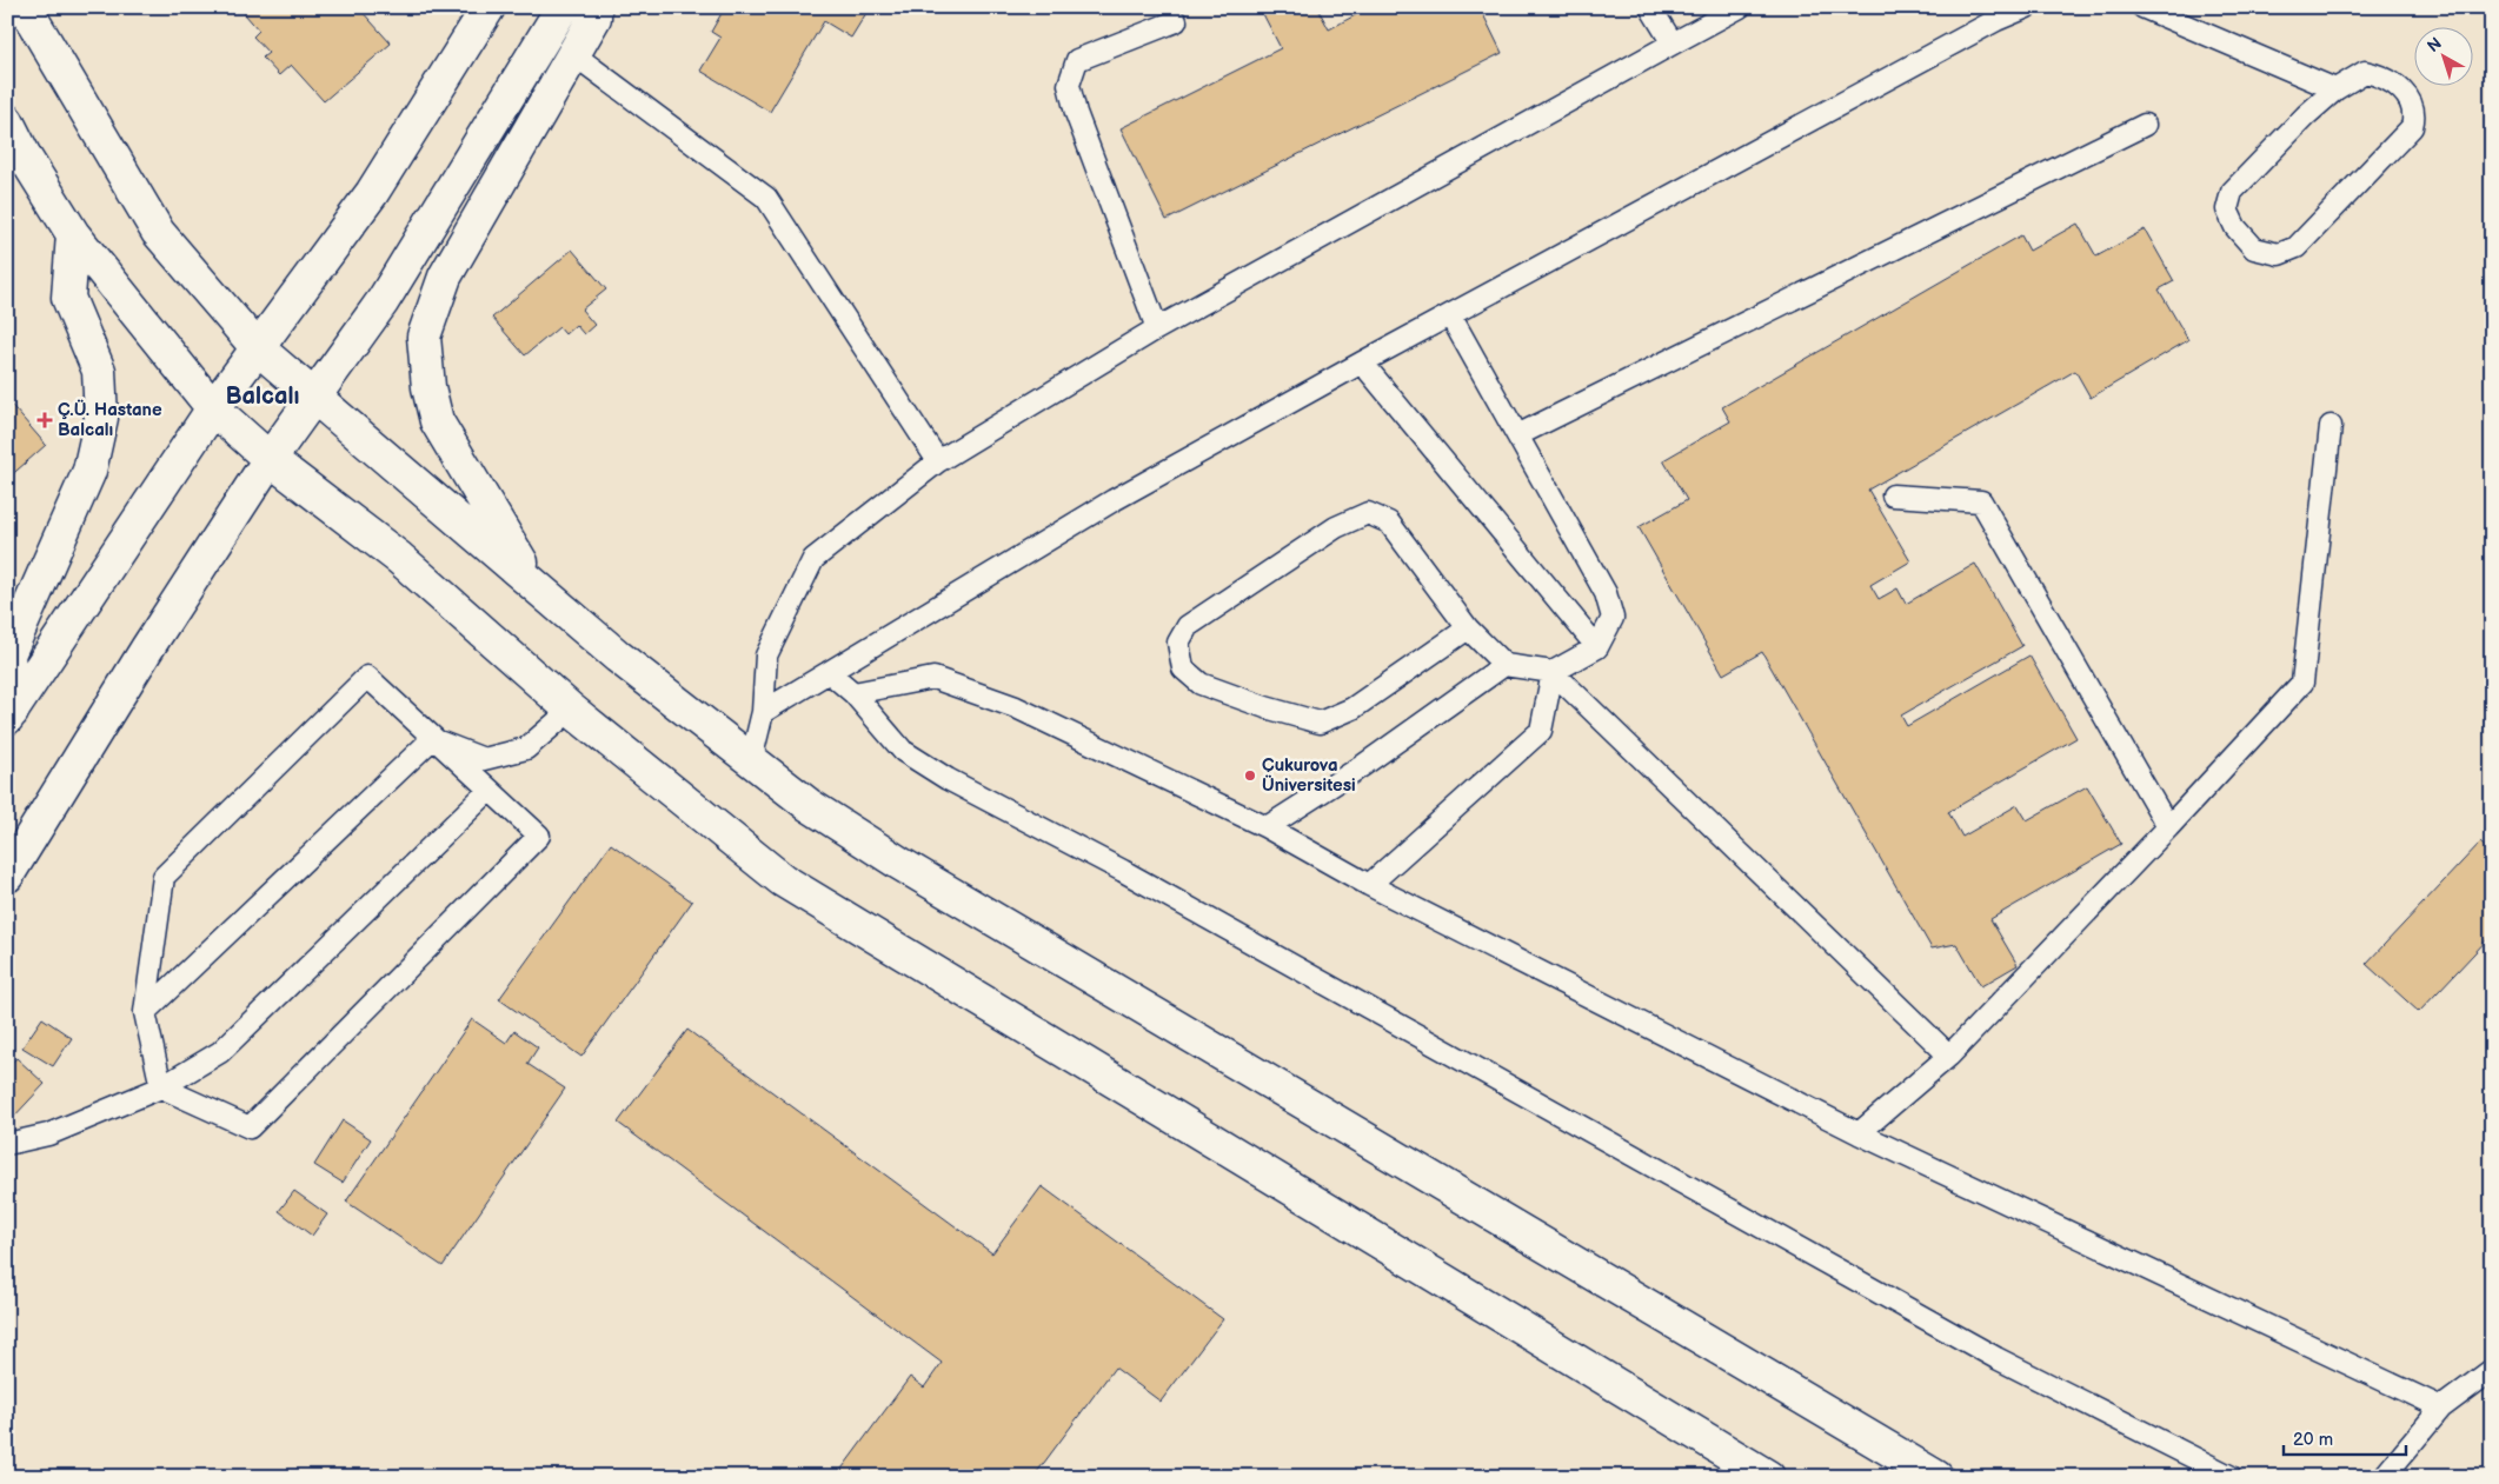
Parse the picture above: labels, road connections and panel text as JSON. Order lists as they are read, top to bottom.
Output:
{
  "districts": ["Balcalı"],
  "places": {
    "health": ["Ç.Ü. Hastane Balcalı"],
    "other": ["Çukurova Üniversitesi"]
  },
  "scale_bar": "20 m",
  "north": "top left"
}
